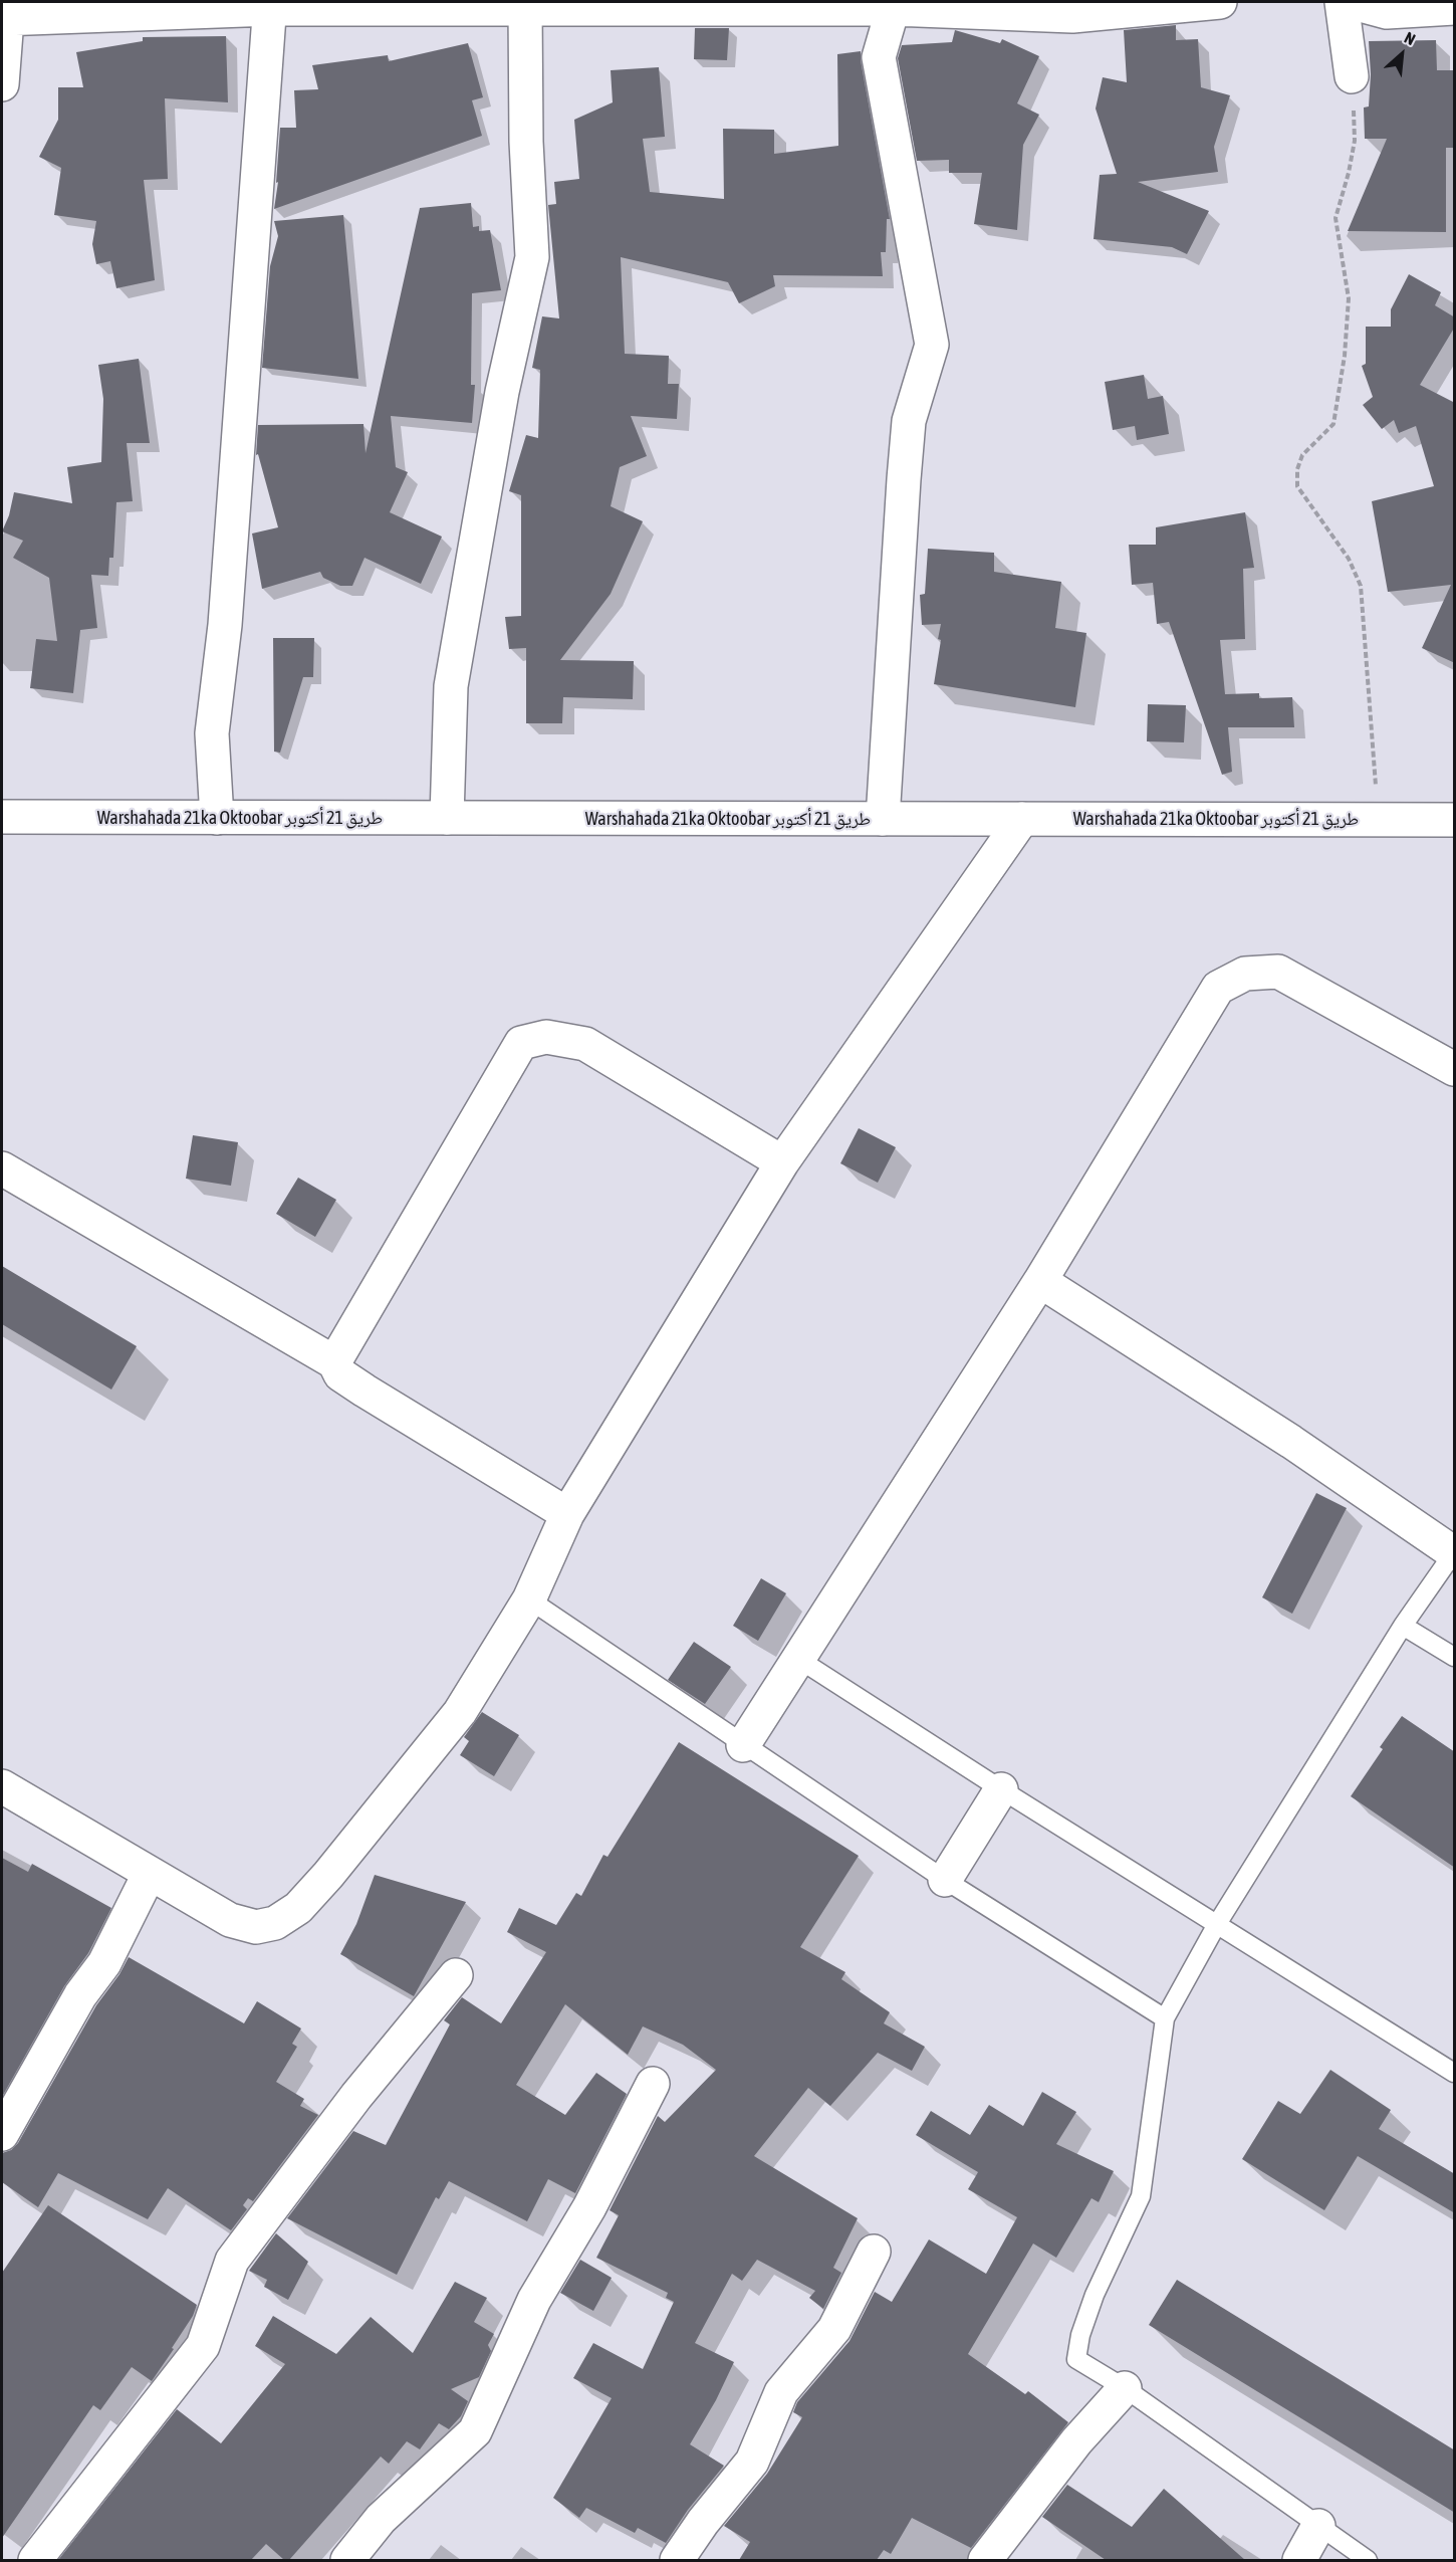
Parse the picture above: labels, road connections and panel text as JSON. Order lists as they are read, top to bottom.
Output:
{
  "streets": {
    "street": ["Warshahada 21ka Oktoobar طريق 21 أكتوبر"]
  },
  "north": "top right"
}
